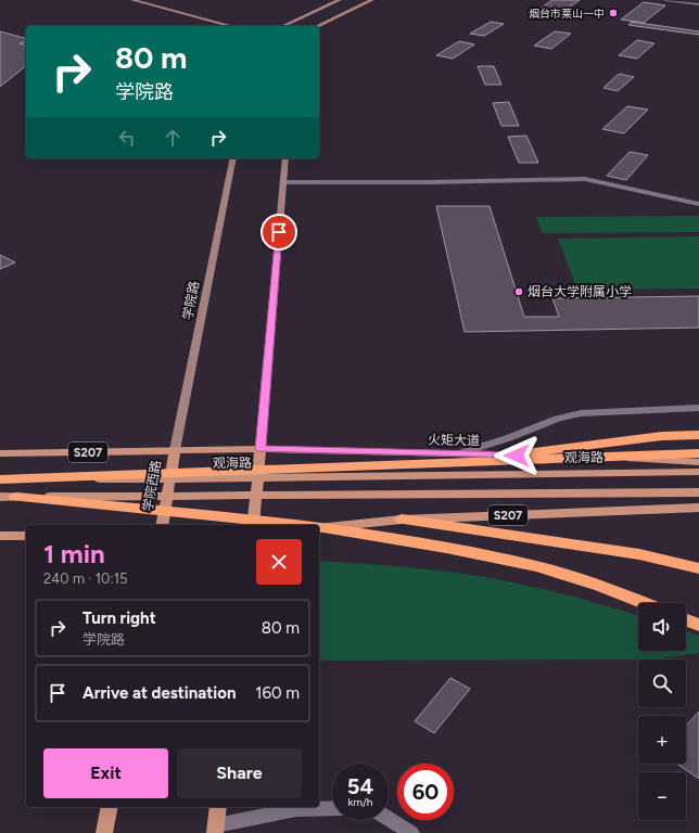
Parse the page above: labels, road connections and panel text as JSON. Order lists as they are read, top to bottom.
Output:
{
  "streets": {
    "main road": [
      "学院路",
      "火矩大道",
      "S207",
      "观海路",
      "学院西路"
    ]
  },
  "crossings": [
    ["学院路", "观海路"],
    ["学院路", "学院西路"],
    ["火矩大道", "观海路"],
    ["观海路", "学院西路"]
  ],
  "places": ["烟台市莱山一中", "烟台大学附属小学"],
  "page": {
    "turn": ["80 m", "学院路"],
    "heading": ["1 min", "240 m · 10:15"],
    "list": [
      {
        "name": "Turn right",
        "note": "学院路",
        "value": "80 m"
      },
      {
        "name": "Arrive at destination",
        "value": "160 m"
      }
    ],
    "map_buttons": ["+", "−"],
    "buttons": ["Exit", "Share"],
    "speed": "54 km/h",
    "limit": "60"
  }
}
